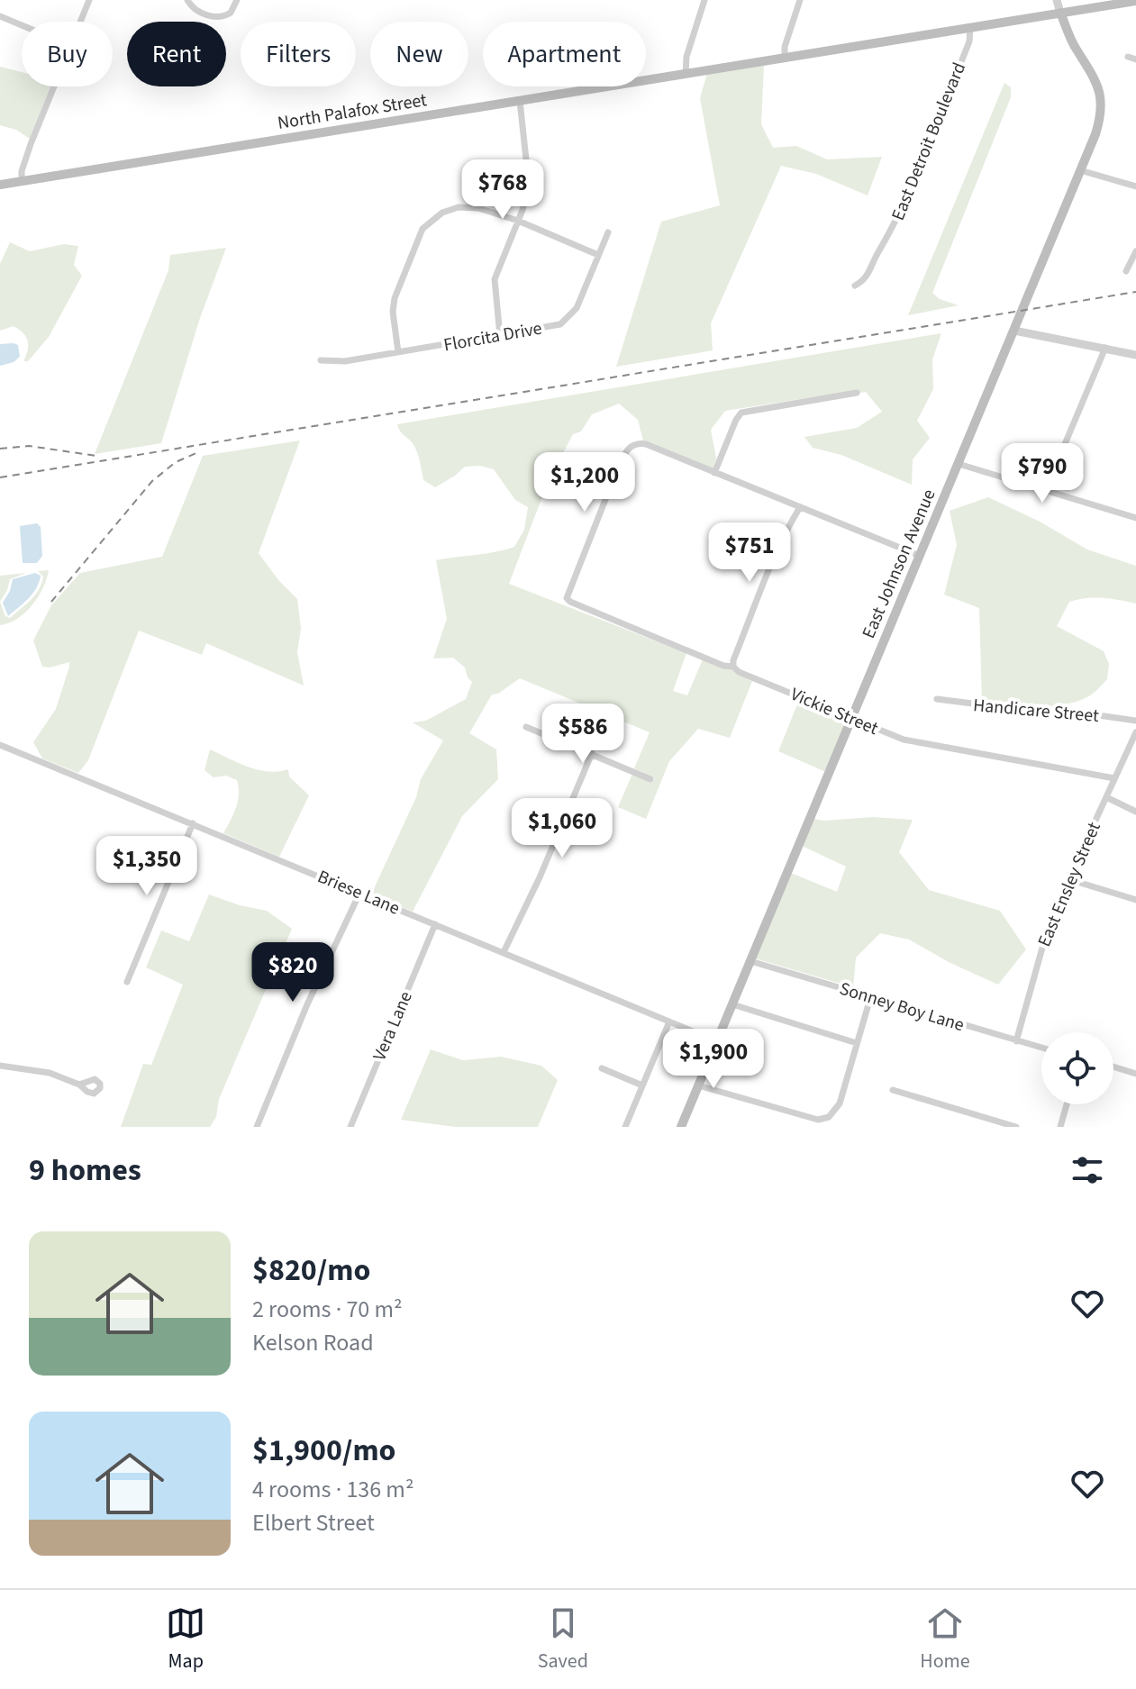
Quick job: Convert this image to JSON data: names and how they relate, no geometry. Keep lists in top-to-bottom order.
{
  "streets": {
    "main road": ["North Palafox Street", "East Johnson Avenue"],
    "street": [
      "East Detroit Boulevard",
      "Florcita Drive",
      "Handicare Street",
      "Vickie Street",
      "East Ensley Street",
      "Briese Lane",
      "Sonney Boy Lane",
      "Vera Lane"
    ]
  },
  "crossings": [
    ["North Palafox Street", "East Detroit Boulevard"],
    ["North Palafox Street", "East Johnson Avenue"],
    ["East Johnson Avenue", "Vickie Street"],
    ["East Johnson Avenue", "Briese Lane"],
    ["East Johnson Avenue", "Sonney Boy Lane"],
    ["Vickie Street", "East Ensley Street"],
    ["East Ensley Street", "Sonney Boy Lane"],
    ["Briese Lane", "Vera Lane"]
  ],
  "page": {
    "chip": [
      "Buy",
      "Rent",
      "Filters",
      "New",
      "Apartment"
    ],
    "price": [
      "$768",
      "$790",
      "$1,200",
      "$751",
      "$586",
      "$1,060",
      "$1,350",
      "$820",
      "$1,900"
    ],
    "heading": "9 homes",
    "list": [
      {
        "name": "$820/mo",
        "note": "2 rooms · 70 m² · Kelson Road"
      },
      {
        "name": "$1,900/mo",
        "note": "4 rooms · 136 m² · Elbert Street"
      }
    ],
    "tabs": ["Map", "Saved", "Home"]
  }
}
